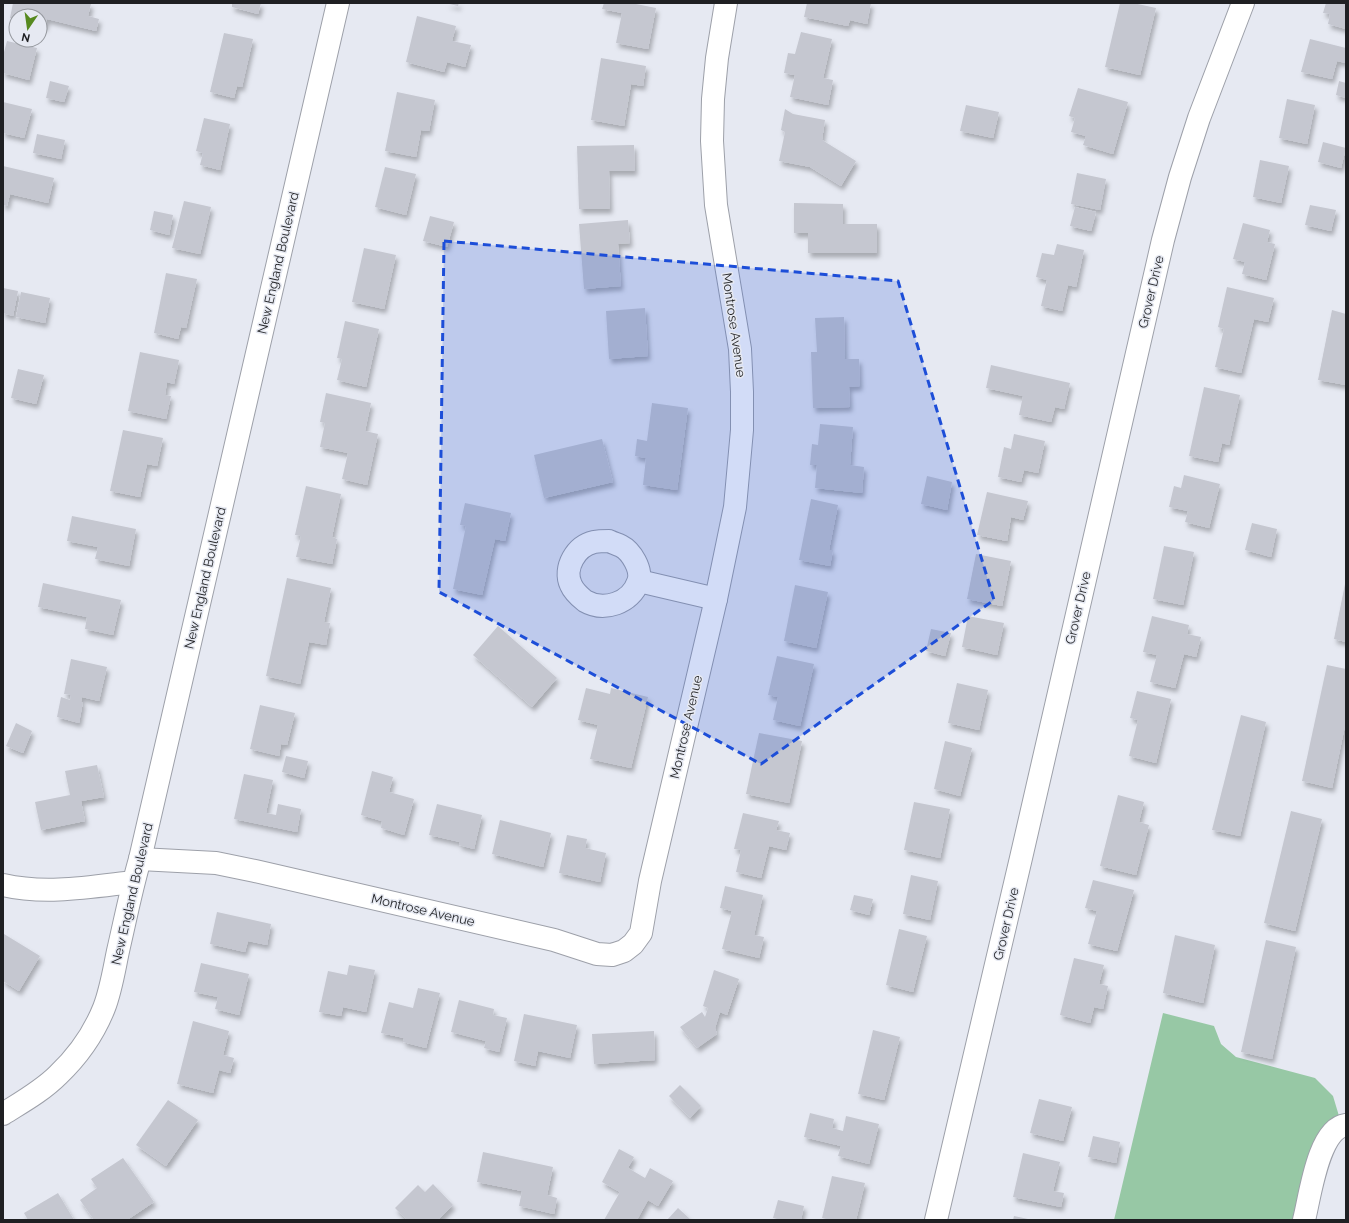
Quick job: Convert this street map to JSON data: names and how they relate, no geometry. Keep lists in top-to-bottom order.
{
  "streets": {
    "street": ["New England Boulevard", "Grover Drive", "Montrose Avenue"]
  },
  "crossings": [
    ["New England Boulevard", "Montrose Avenue"]
  ],
  "north": "bottom"
}
